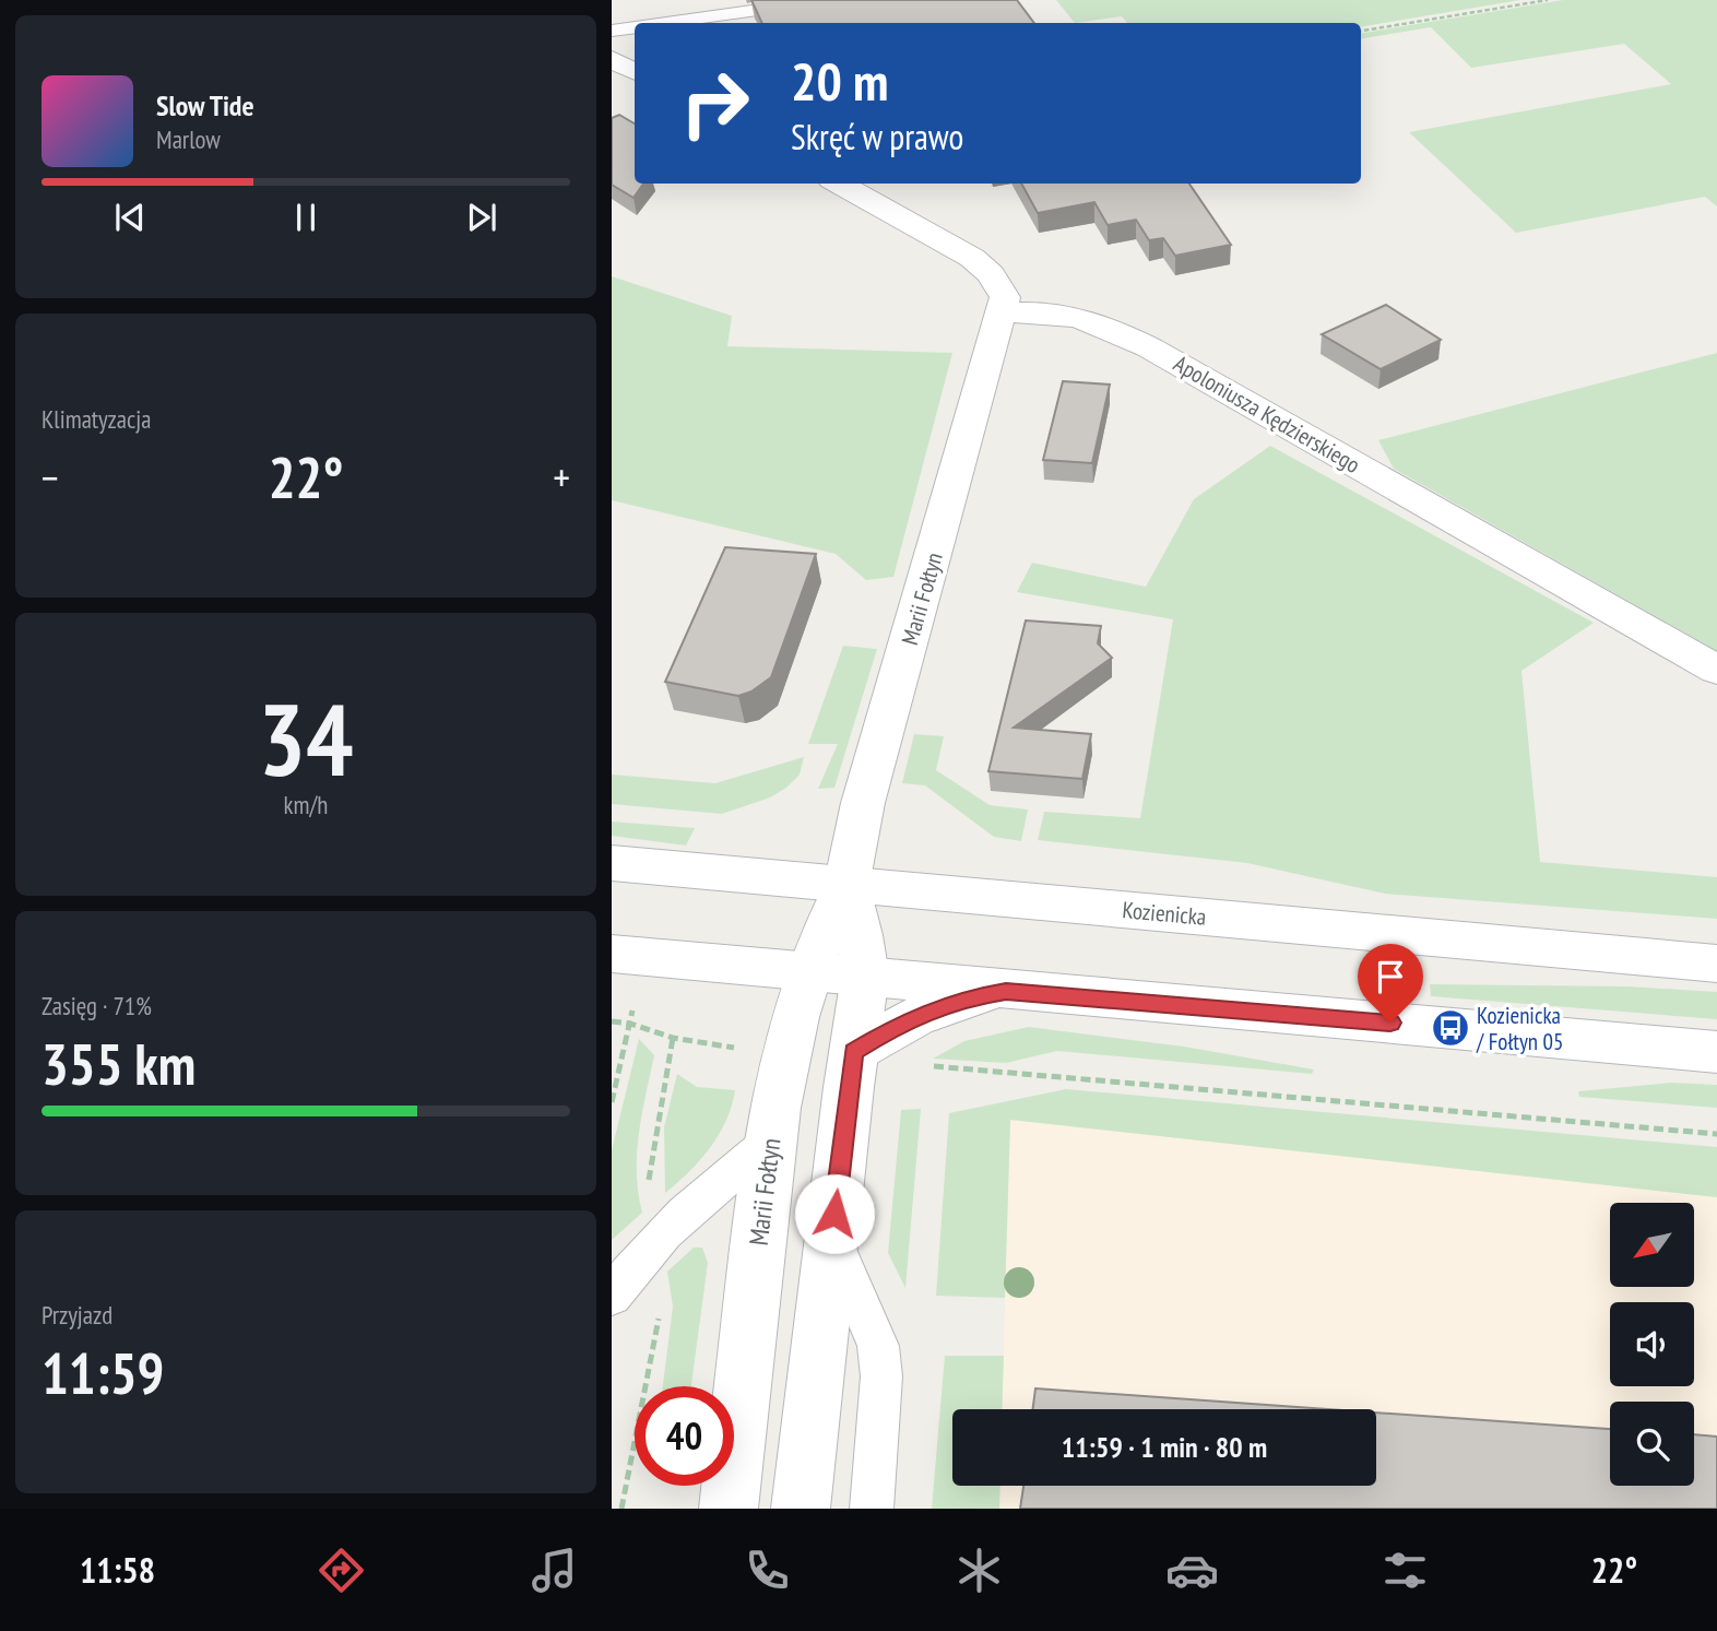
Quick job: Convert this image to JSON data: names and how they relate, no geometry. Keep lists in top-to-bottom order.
{
  "streets": {
    "street": ["Apoloniusza Kędzierskiego", "Marii Fołtyn", "Kozienicka"]
  },
  "crossings": [
    ["Apoloniusza Kędzierskiego", "Marii Fołtyn"],
    ["Marii Fołtyn", "Kozienicka"]
  ],
  "places": {
    "bus stop": ["Kozienicka / Fołtyn 05"]
  },
  "north": "bottom left",
  "page": {
    "turn": ["20 m", "Skręć w prawo"],
    "song": ["Slow Tide", "Marlow"],
    "tile": [
      "Klimatyzacja",
      ["34", "km/h"],
      ["Zasięg · 71%", "355 km"],
      ["Przyjazd", "11:59"]
    ],
    "heat": ["−", "22°", "+"],
    "limit": "40",
    "trip": "11:59 · 1 min · 80 m",
    "tabs": ["11:58", "22°"]
  }
}
